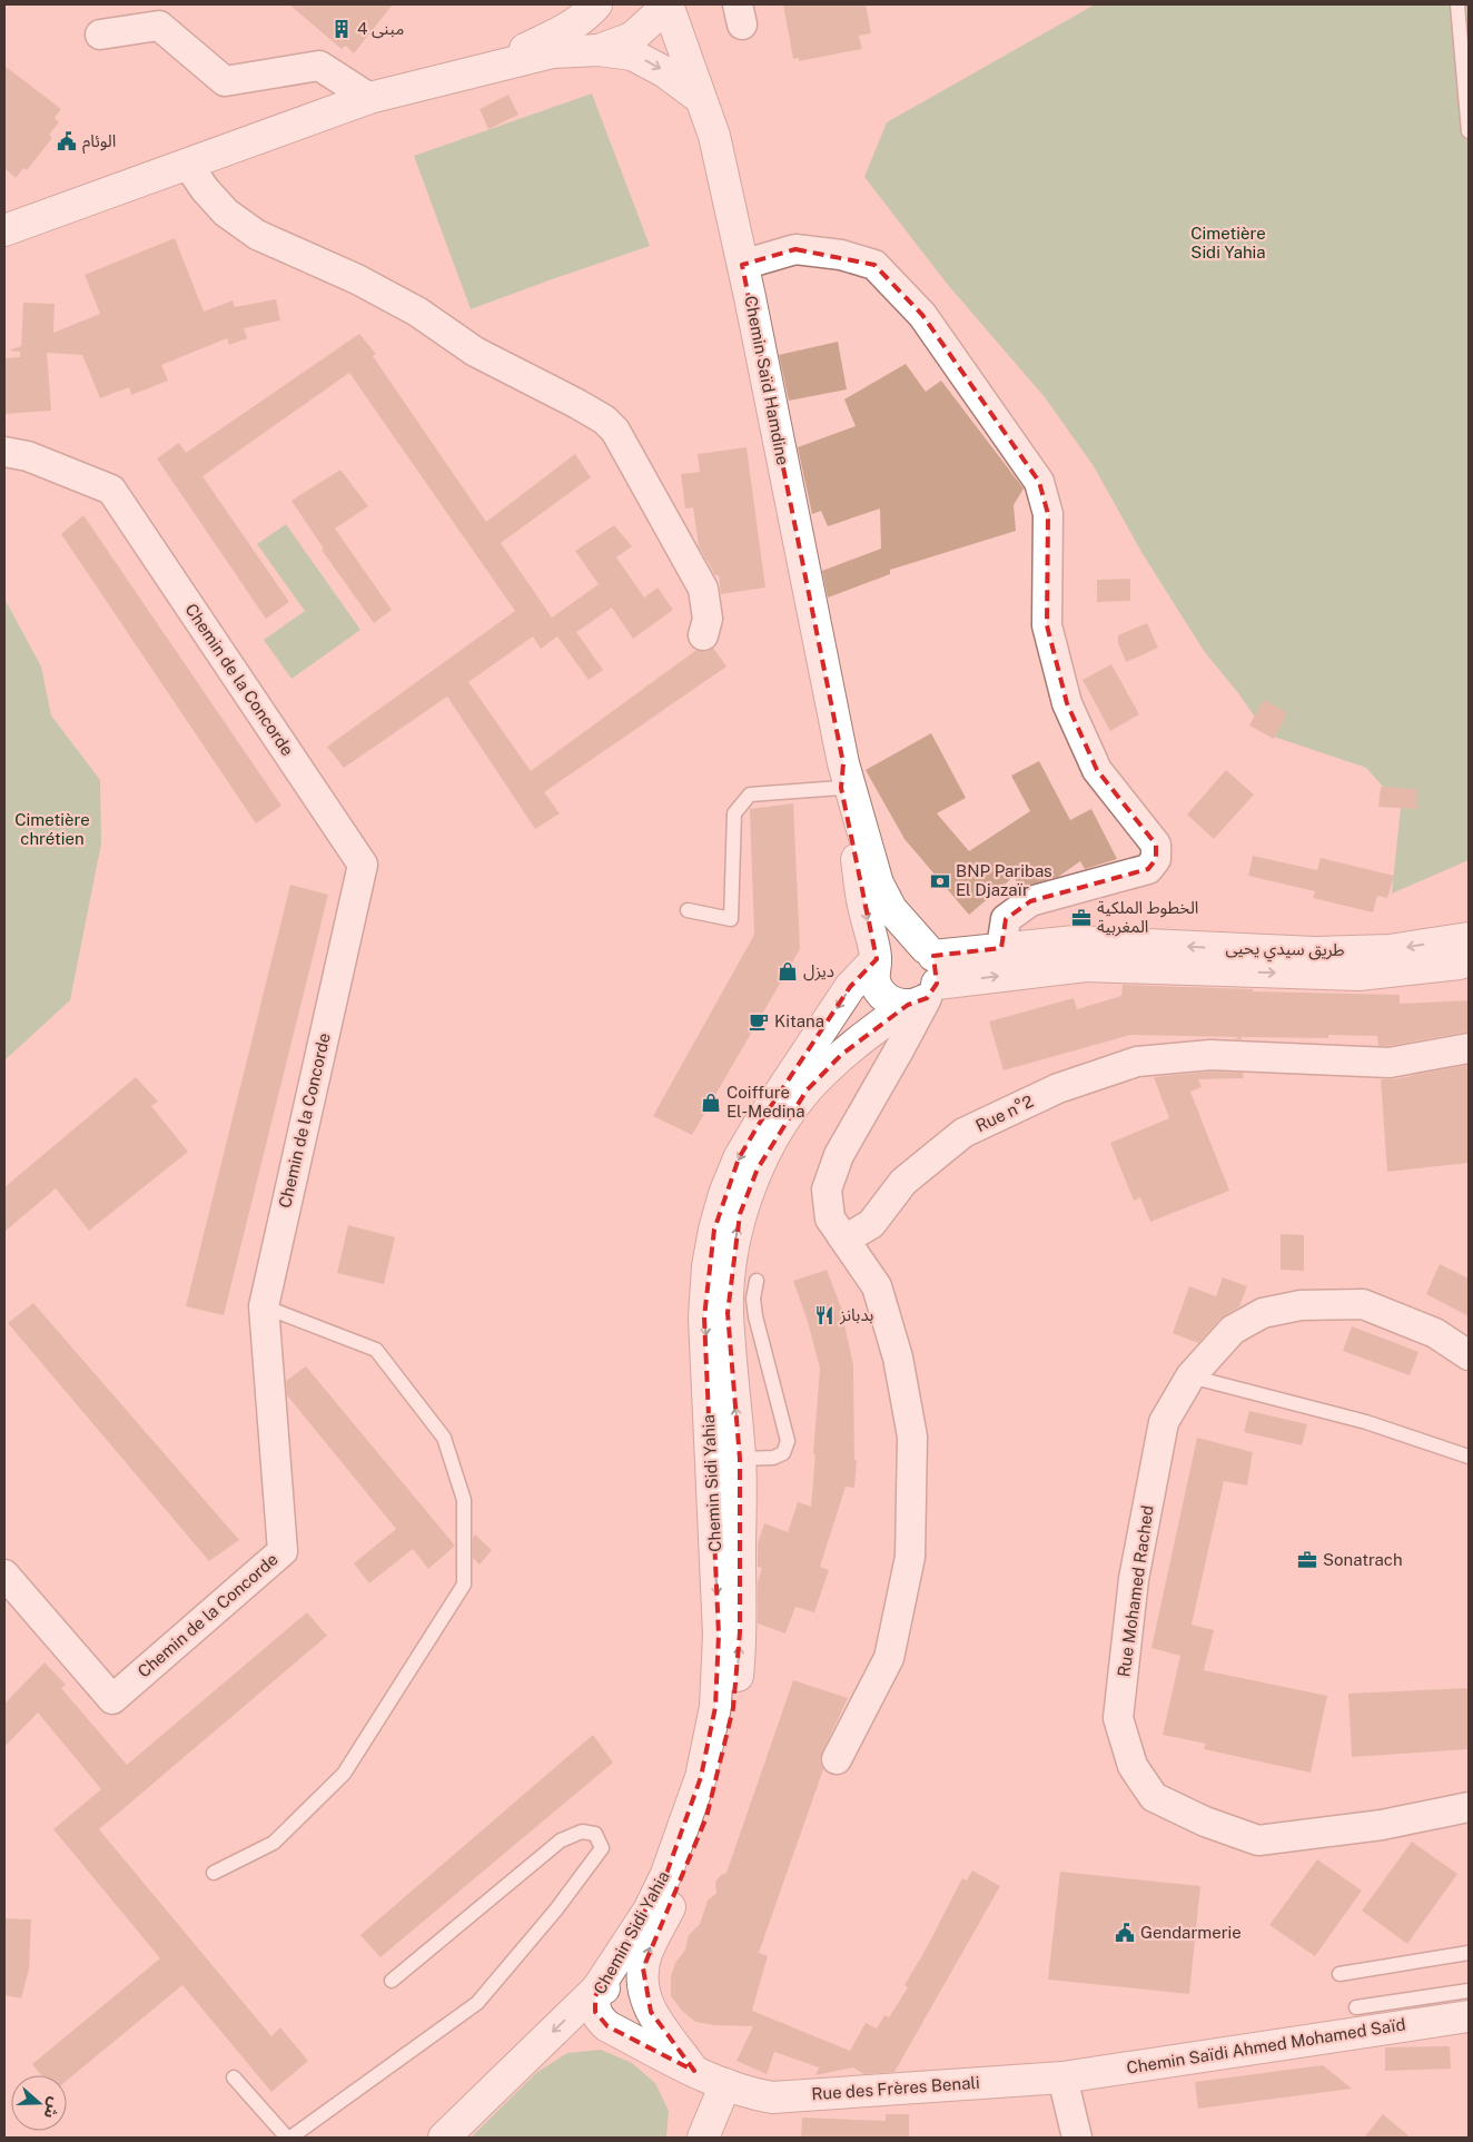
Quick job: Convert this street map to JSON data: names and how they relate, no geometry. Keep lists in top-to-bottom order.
{
  "streets": {
    "main road": [
      "Chemin Saïd Hamdine",
      "طريق سيدي يحيى",
      "Chemin Sidi Yahia",
      "Chemin Saïdi Ahmed Mohamed Saïd",
      "Rue des Frères Benali"
    ],
    "street": ["Chemin de la Concorde", "Rue n°2", "Rue Mohamed Rached"]
  },
  "crossings": [
    ["طريق سيدي يحيى", "Chemin Sidi Yahia"],
    ["Chemin Sidi Yahia", "Rue des Frères Benali"],
    ["Chemin Saïdi Ahmed Mohamed Saïd", "Rue des Frères Benali"]
  ],
  "parks": ["Cimetière Sidi Yahia", "Cimetière chrétien"],
  "places": {
    "building": ["مبنى 4"],
    "public building": ["الوئام", "Gendarmerie"],
    "bank": ["BNP Paribas El Djazaïr"],
    "office": ["الخطوط الملكية المغربية", "Sonatrach"],
    "shop": ["ديزل", "Coiffure El-Medina"],
    "cafe": ["Kitana"],
    "restaurant": ["بدبانز"]
  },
  "north": "right"
}
